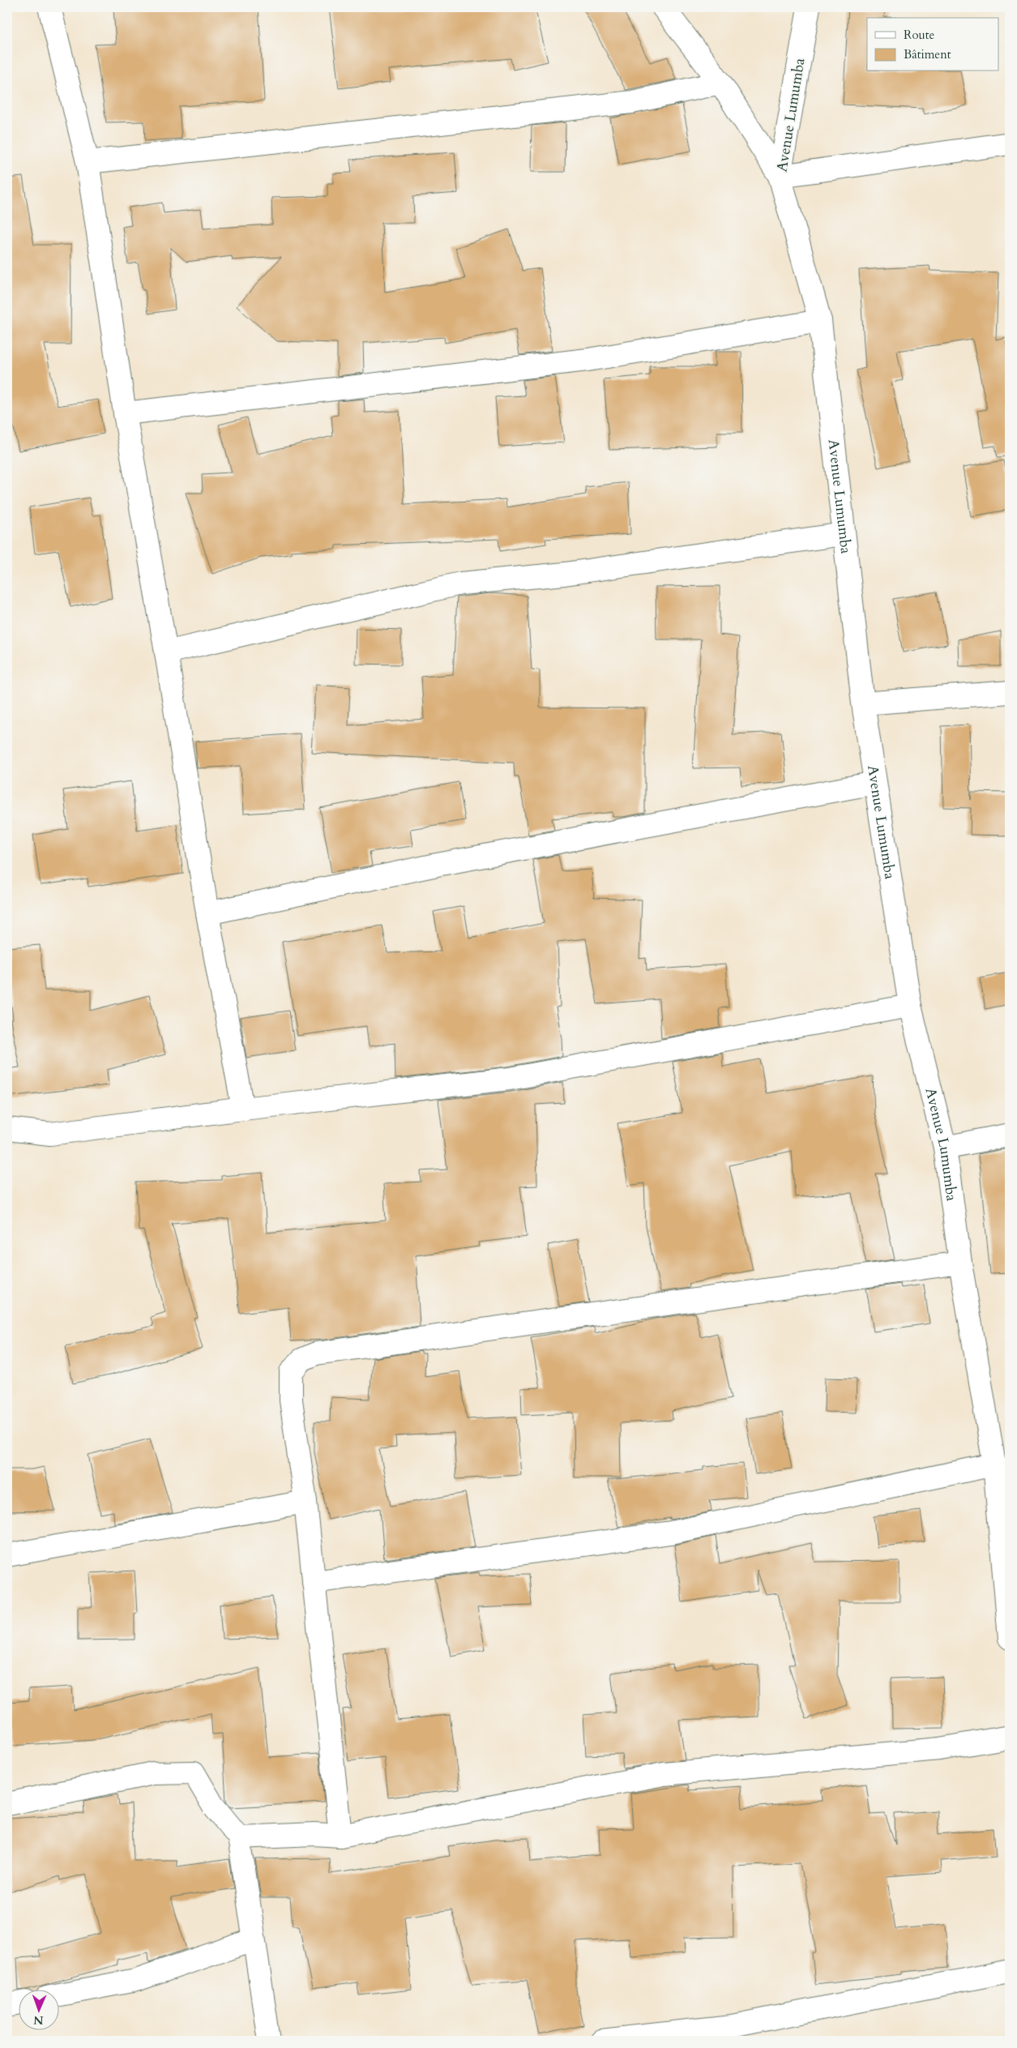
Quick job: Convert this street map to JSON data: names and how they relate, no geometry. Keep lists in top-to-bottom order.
{
  "streets": {
    "street": ["Avenue Lumumba"]
  },
  "legend": ["Route", "Bâtiment"],
  "north": "bottom"
}
